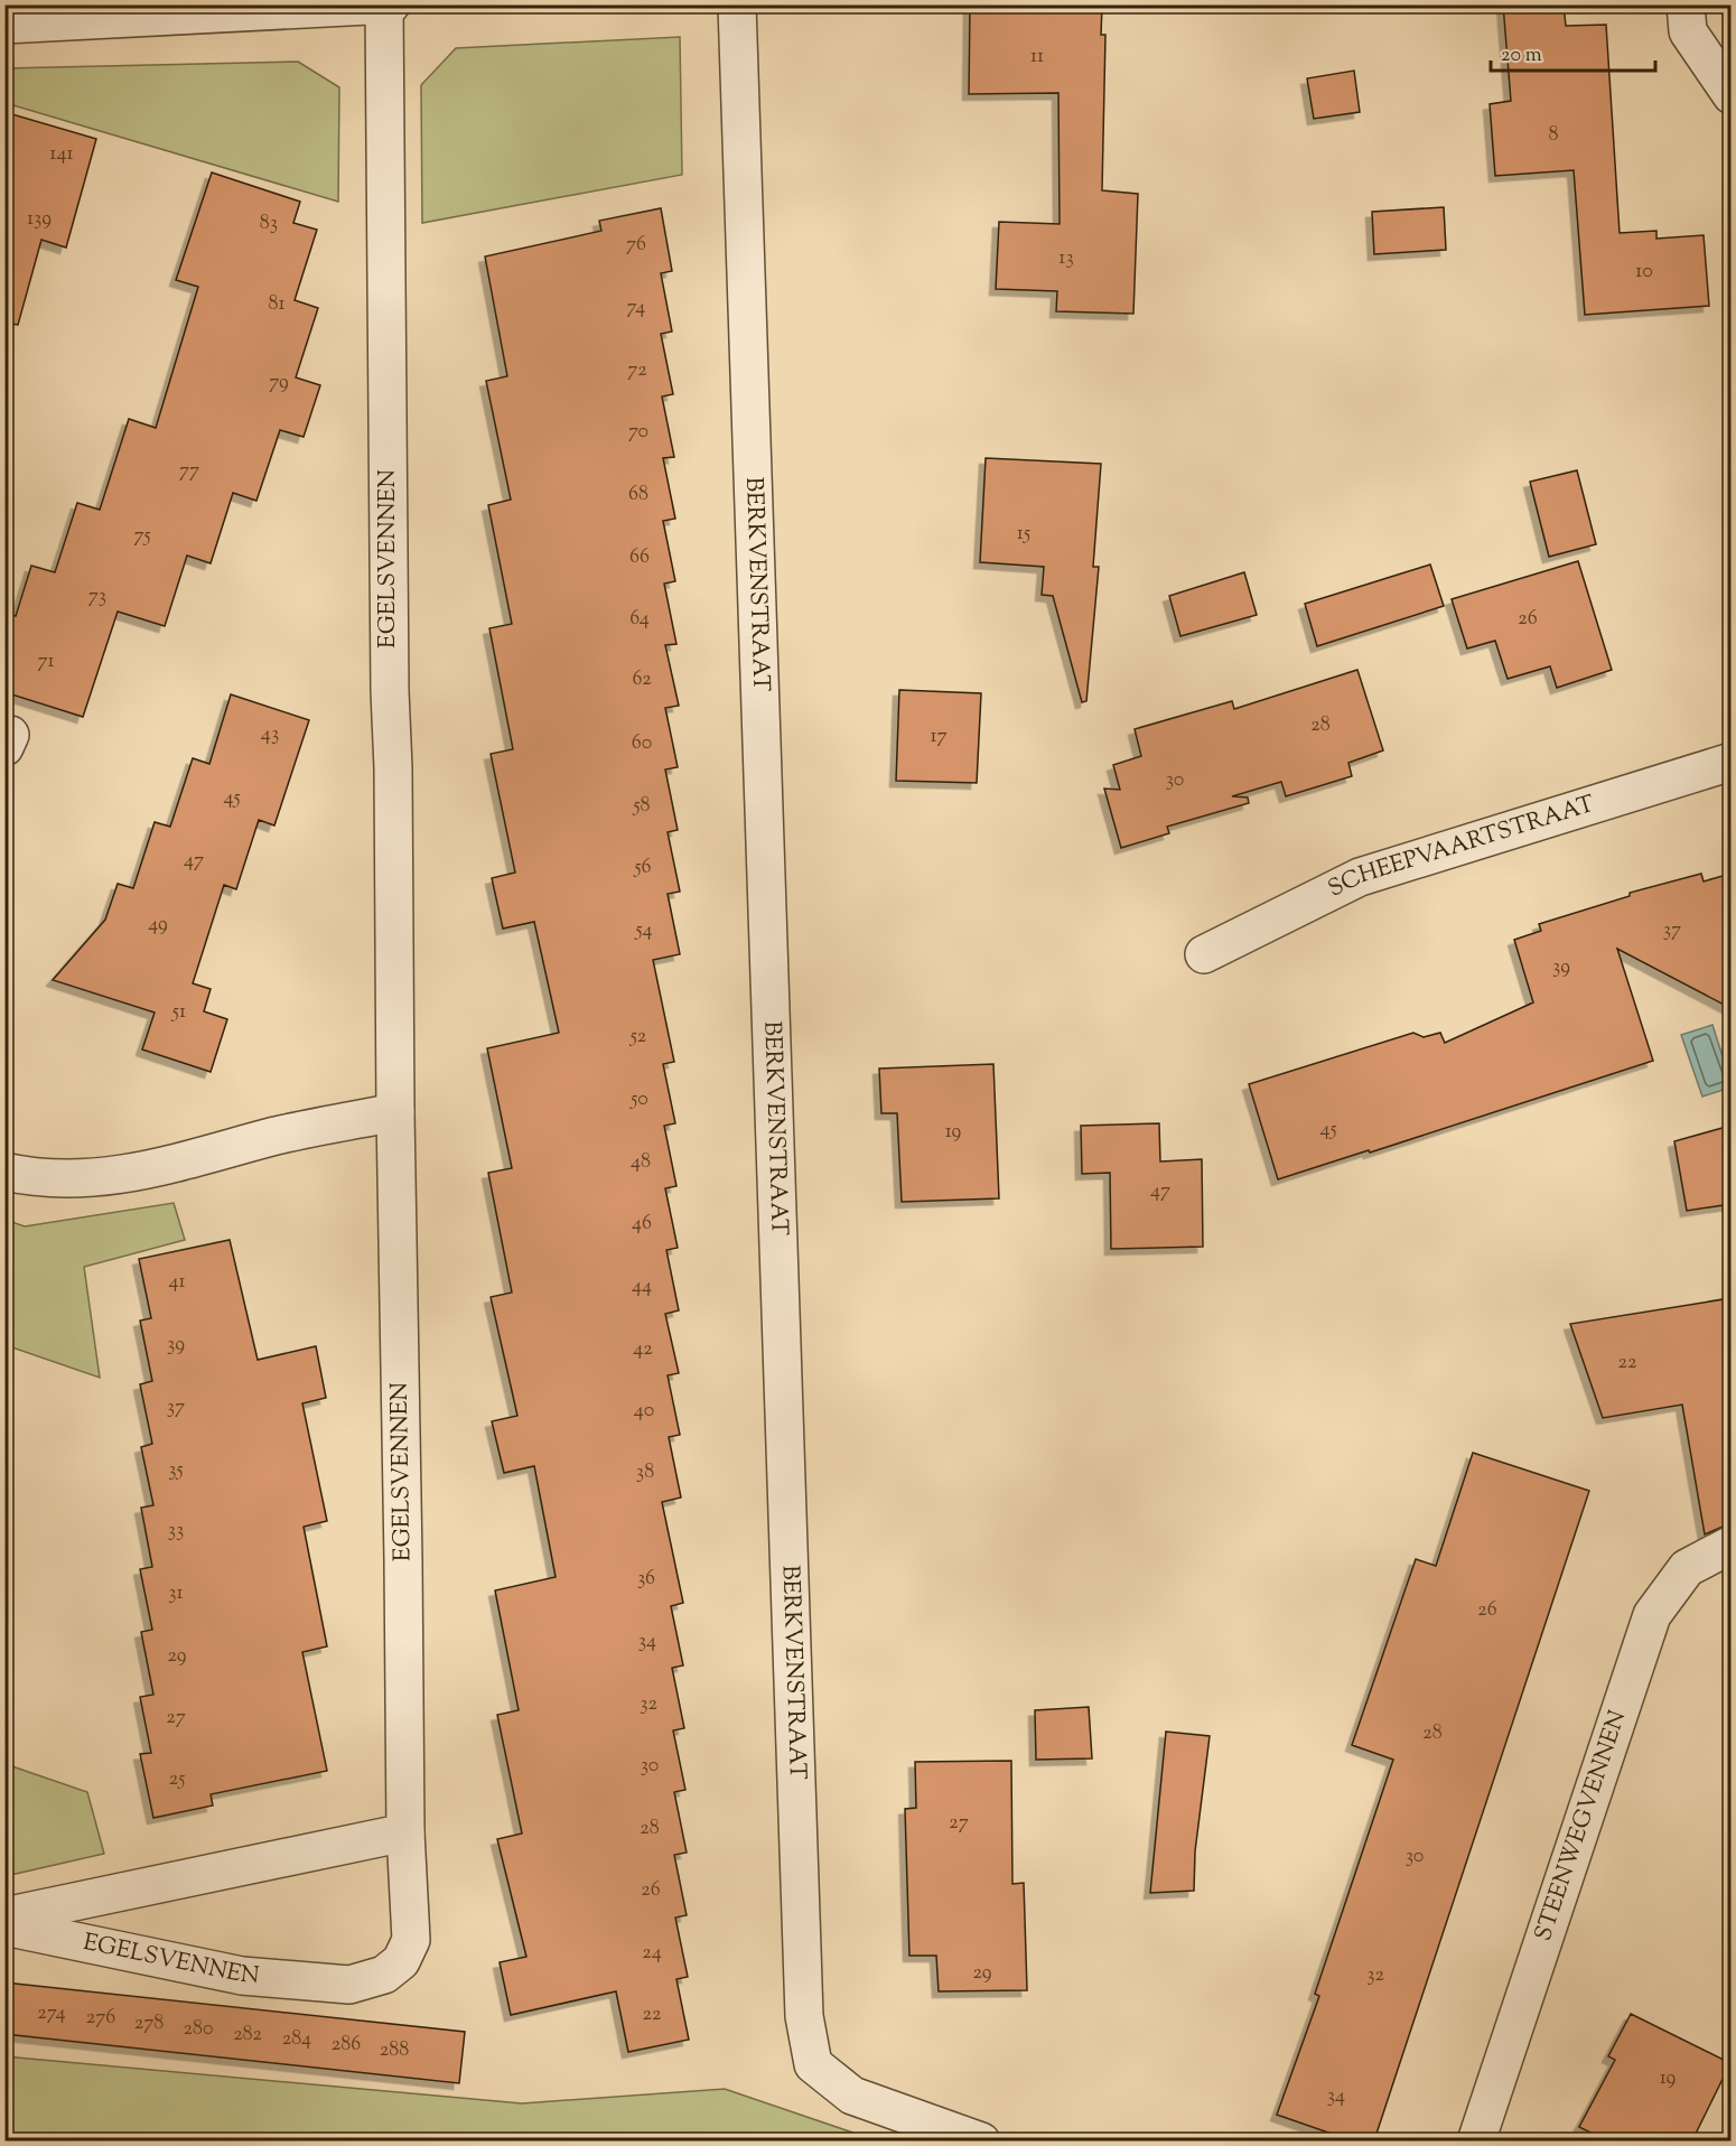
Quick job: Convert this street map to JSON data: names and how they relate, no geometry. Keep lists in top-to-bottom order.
{
  "streets": {
    "street": [
      "EGELSVENNEN",
      "BERKVENSTRAAT",
      "SCHEEPVAARTSTRAAT",
      "STEENWEGVENNEN"
    ]
  },
  "house_numbers": [
    "11",
    "8",
    "141",
    "139",
    "83",
    "76",
    "13",
    "10",
    "81",
    "74",
    "72",
    "79",
    "70",
    "77",
    "68",
    "15",
    "75",
    "66",
    "73",
    "64",
    "26",
    "71",
    "62",
    "28",
    "43",
    "17",
    "60",
    "30",
    "45",
    "58",
    "47",
    "56",
    "49",
    "54",
    "37",
    "39",
    "51",
    "52",
    "50",
    "45",
    "19",
    "48",
    "47",
    "46",
    "41",
    "44",
    "39",
    "42",
    "22",
    "37",
    "40",
    "35",
    "38",
    "33",
    "36",
    "31",
    "26",
    "34",
    "29",
    "32",
    "27",
    "28",
    "30",
    "25",
    "27",
    "28",
    "30",
    "26",
    "24",
    "29",
    "32",
    "274",
    "22",
    "276",
    "278",
    "280",
    "282",
    "284",
    "286",
    "288",
    "19",
    "34"
  ],
  "scale_bar": "20 m"
}
